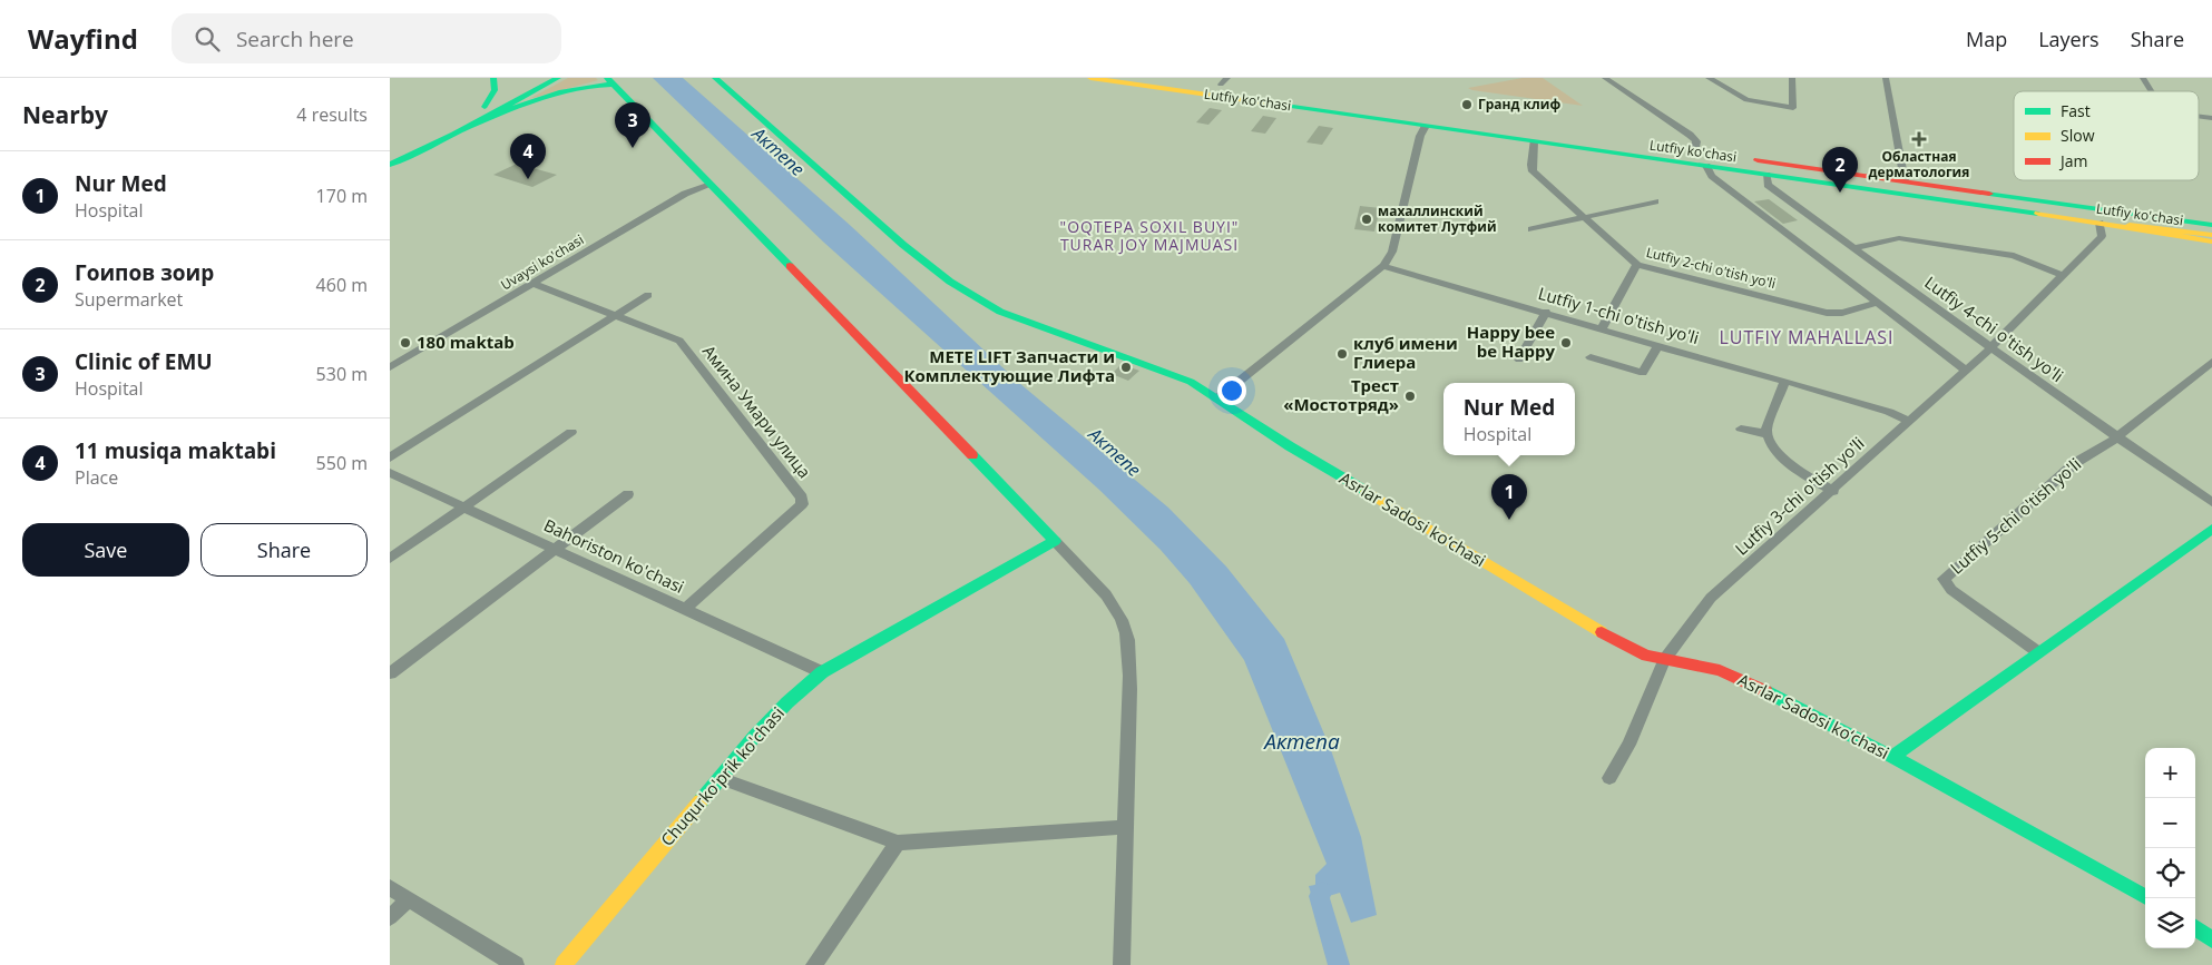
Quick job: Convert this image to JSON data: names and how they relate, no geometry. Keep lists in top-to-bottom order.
{
  "streets": {
    "street": [
      "Lutfiy ko'chasi",
      "Uvaysi ko'chasi",
      "Lutfiy 2-chi o'tish yo'li",
      "Lutfiy 1-chi o'tish yo'li",
      "Lutfiy 4-chi o'tish yo'li",
      "Амина Умари улица",
      "Lutfiy 3-chi o'tish yo'li",
      "Lutfiy 5-chi o'tish yo'li",
      "Asrlar Sadosi ko‘chasi",
      "Bahoriston ko'chasi",
      "Chuqurko'prik ko'chasi"
    ]
  },
  "crossings": [
    ["Lutfiy ko'chasi", "Lutfiy 2-chi o'tish yo'li"],
    ["Lutfiy ko'chasi", "Lutfiy 4-chi o'tish yo'li"],
    ["Lutfiy ko'chasi", "Lutfiy 3-chi o'tish yo'li"],
    ["Uvaysi ko'chasi", "Амина Умари улица"],
    ["Lutfiy 1-chi o'tish yo'li", "Lutfiy 3-chi o'tish yo'li"],
    ["Lutfiy 4-chi o'tish yo'li", "Lutfiy 3-chi o'tish yo'li"],
    ["Lutfiy 4-chi o'tish yo'li", "Lutfiy 5-chi o'tish yo'li"],
    ["Амина Умари улица", "Bahoriston ko'chasi"],
    ["Lutfiy 3-chi o'tish yo'li", "Asrlar Sadosi ko‘chasi"],
    ["Bahoriston ko'chasi", "Chuqurko'prik ko'chasi"]
  ],
  "districts": ["\"OQTEPA SOXIL BUYI\" TURAR JOY MAJMUASI", "LUTFIY MAHALLASI"],
  "water": ["Актепе", "Актепа"],
  "places": {
    "other": [
      "Гранд клиф",
      "махаллинский комитет Лутфий",
      "180 maktab",
      "Happy bee be Happy",
      "клуб имени Глиера",
      "METE LIFT Запчасти и Комплектующие Лифта",
      "Трест «Мостотряд»"
    ],
    "health": ["Областная дерматология"]
  },
  "legend": ["Fast", "Slow", "Jam"],
  "page": {
    "header": "Wayfind",
    "search": "Search here",
    "nav": ["Map", "Layers", "Share"],
    "heading": ["Nearby", "4 results"],
    "pins": [
      "3",
      "4",
      "2",
      "1"
    ],
    "list": [
      {
        "mark": "1",
        "name": "Nur Med",
        "note": "Hospital",
        "value": "170 m"
      },
      {
        "mark": "2",
        "name": "Гоипов зоир",
        "note": "Supermarket",
        "value": "460 m"
      },
      {
        "mark": "3",
        "name": "Clinic of EMU",
        "note": "Hospital",
        "value": "530 m"
      },
      {
        "mark": "4",
        "name": "11 musiqa maktabi",
        "note": "Place",
        "value": "550 m"
      }
    ],
    "popup": ["Nur Med", "Hospital"],
    "buttons": ["Save", "Share"],
    "map_buttons": ["+", "−"]
  }
}
